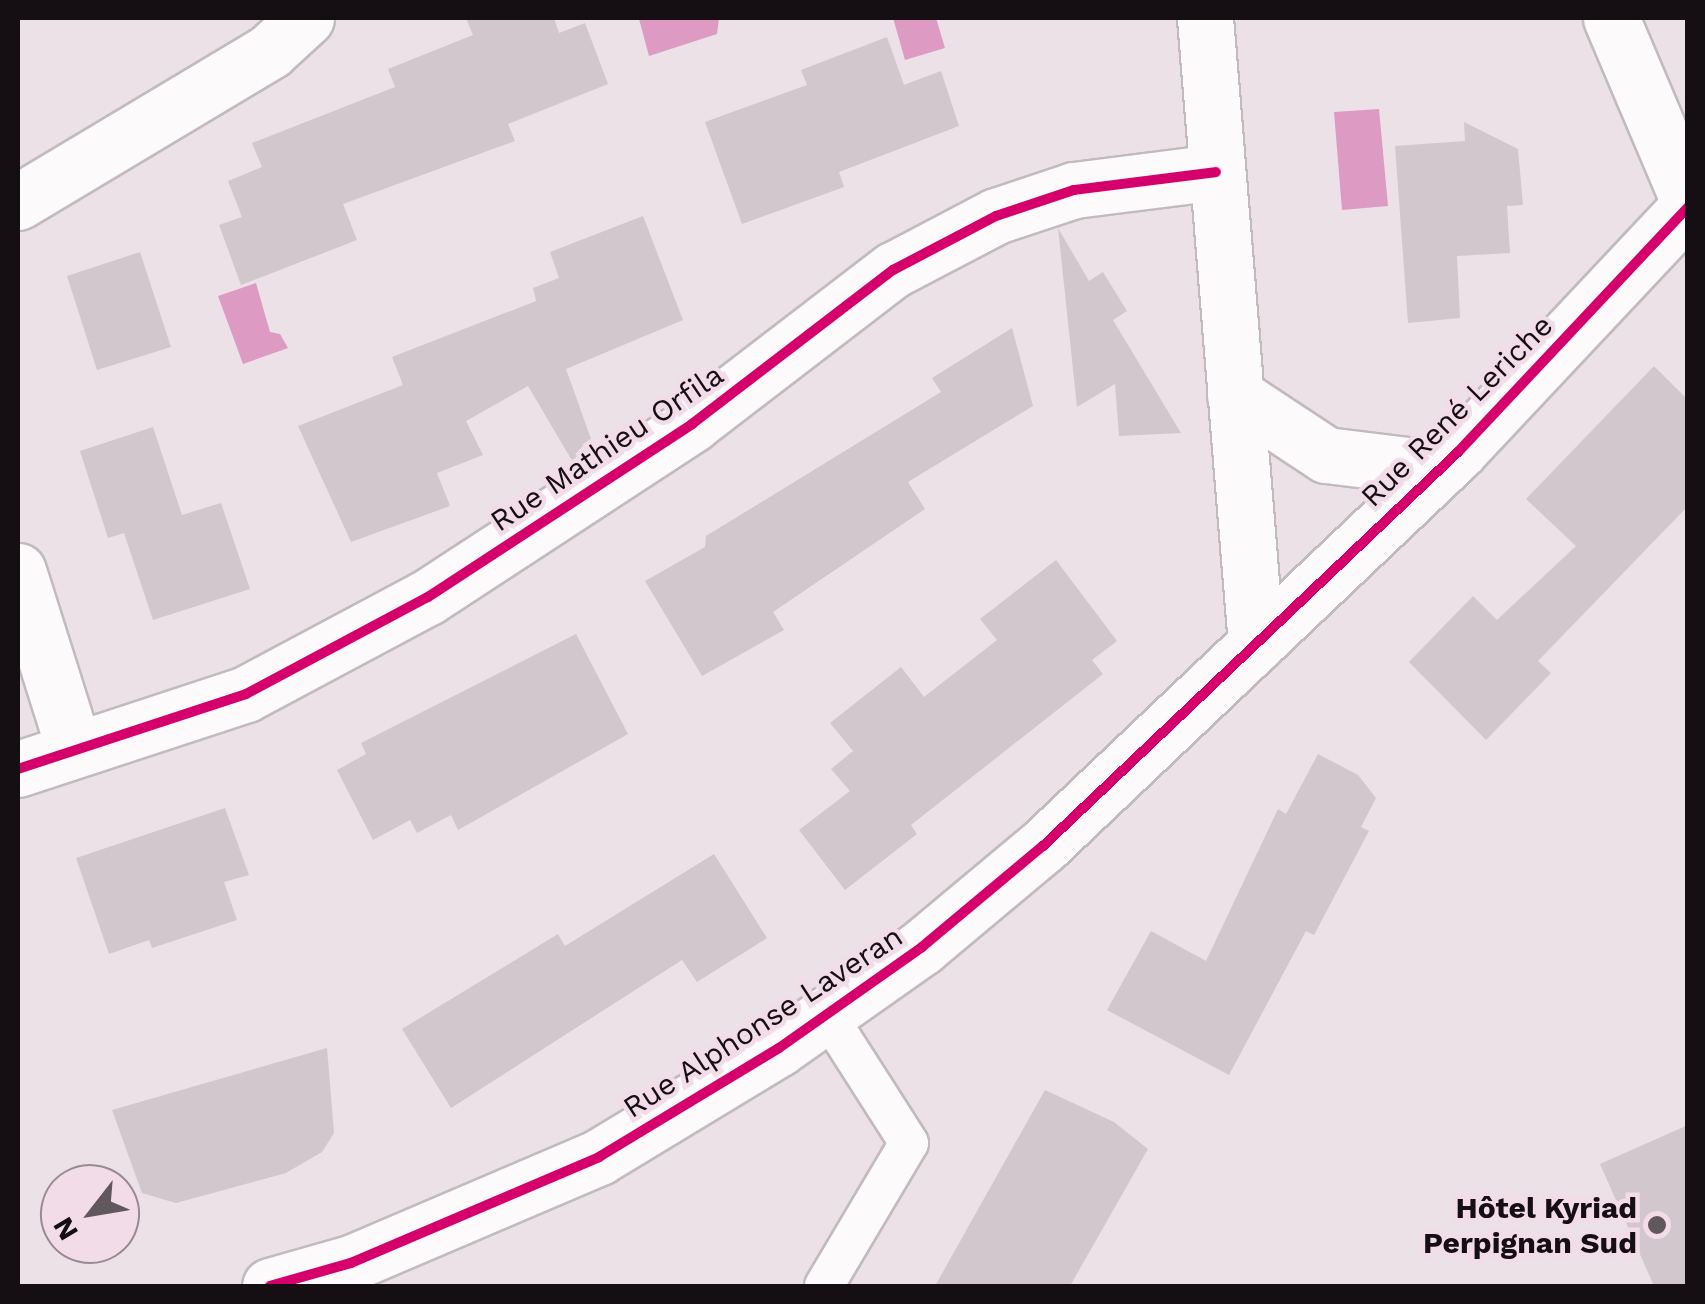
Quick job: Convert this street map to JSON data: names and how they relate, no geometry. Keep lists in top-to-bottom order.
{
  "streets": {
    "street": ["Rue René Leriche", "Rue Mathieu Orfila", "Rue Alphonse Laveran"]
  },
  "crossings": [
    ["Rue René Leriche", "Rue Alphonse Laveran"]
  ],
  "places": ["Hôtel Kyriad Perpignan Sud"],
  "north": "bottom left"
}
